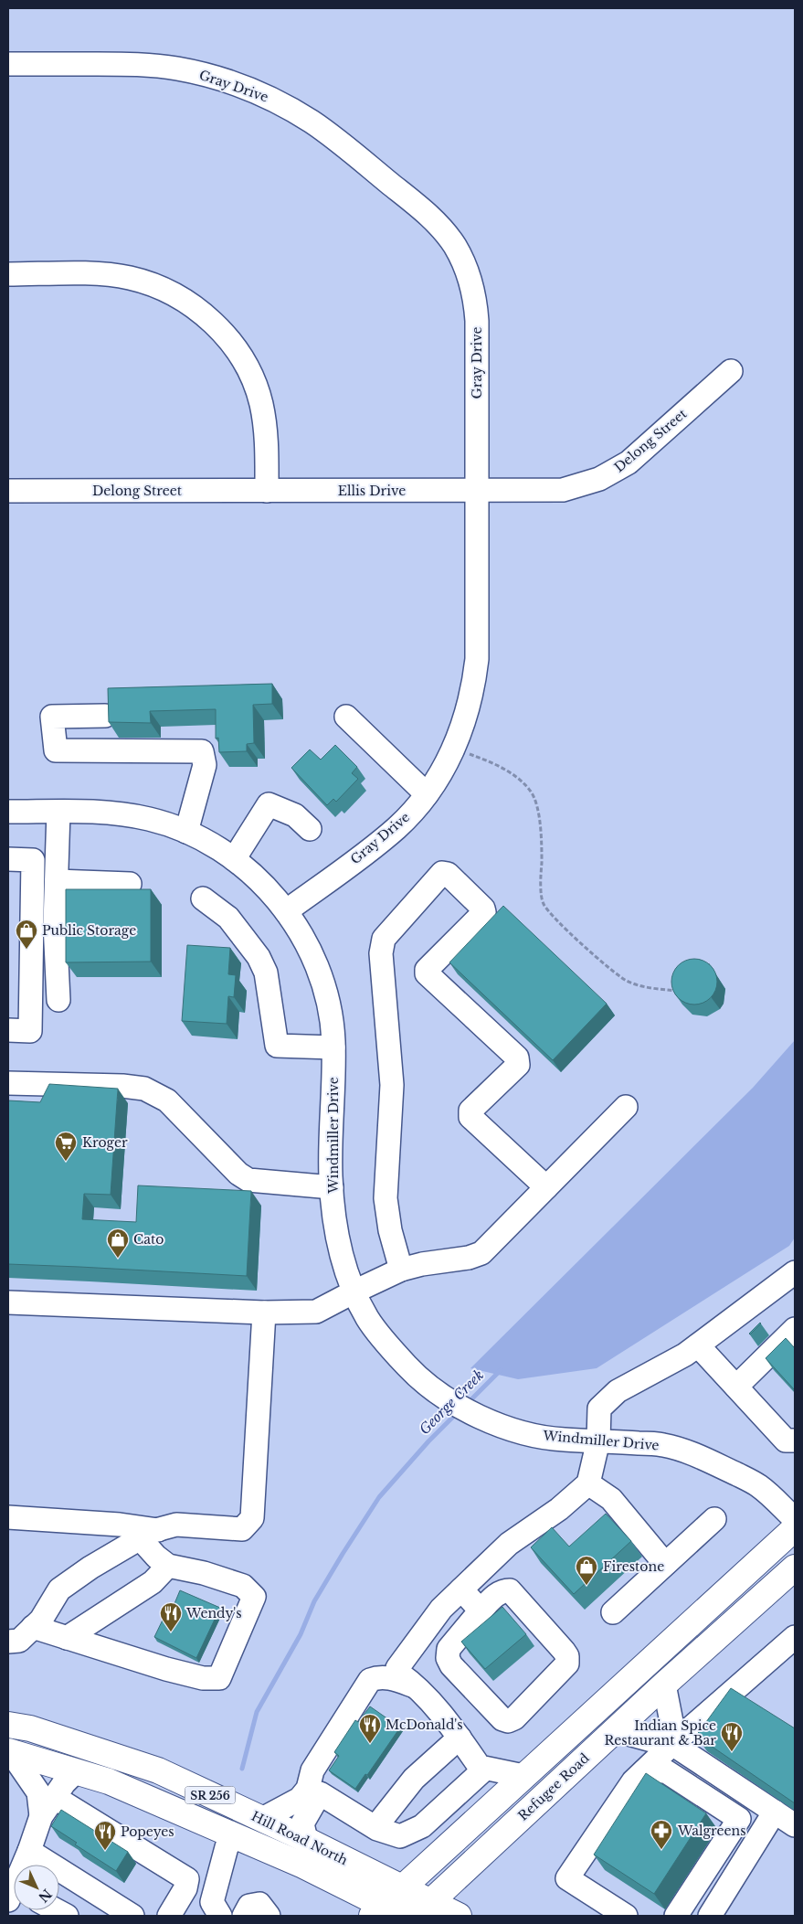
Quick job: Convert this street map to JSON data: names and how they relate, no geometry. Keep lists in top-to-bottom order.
{
  "streets": {
    "main road": ["Refugee Road", "SR 256", "Hill Road North"],
    "street": [
      "Gray Drive",
      "Delong Street",
      "Ellis Drive",
      "Windmiller Drive"
    ]
  },
  "crossings": [
    ["Gray Drive", "Delong Street"],
    ["Gray Drive", "Ellis Drive"],
    ["Gray Drive", "Windmiller Drive"],
    ["Delong Street", "Ellis Drive"],
    ["Refugee Road", "Hill Road North"]
  ],
  "water": ["George Creek"],
  "places": {
    "shop": ["Public Storage", "Cato", "Firestone"],
    "supermarket": ["Kroger"],
    "restaurant": [
      "Wendy's",
      "McDonald's",
      "Indian Spice Restaurant & Bar",
      "Popeyes"
    ],
    "pharmacy": ["Walgreens"]
  },
  "north": "bottom right"
}
